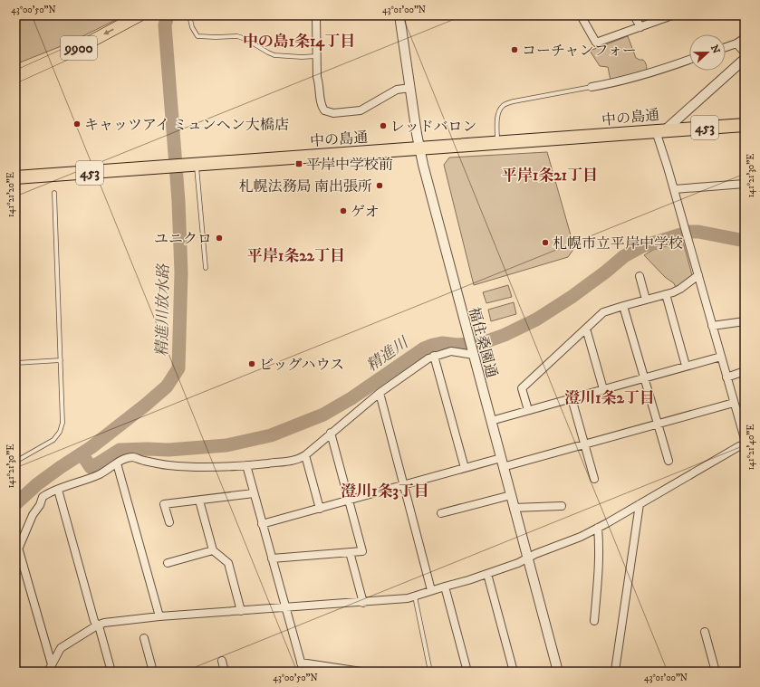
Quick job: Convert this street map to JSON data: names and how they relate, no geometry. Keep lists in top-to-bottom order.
{
  "streets": {
    "highway": ["中の島通", "453"],
    "main road": ["9900"],
    "street": ["福住桑園通"]
  },
  "crossings": [
    ["中の島通", "453"],
    ["中の島通", "福住桑園通"]
  ],
  "districts": [
    "中の島1条14丁目",
    "平岸1条21丁目",
    "平岸1条22丁目",
    "澄川1条2丁目",
    "澄川1条3丁目"
  ],
  "water": ["精進川放水路", "精進川"],
  "places": {
    "other": [
      "コーチャンフォー",
      "キャッツアイ ミュンヘン大橋店",
      "レッドバロン",
      "札幌法務局 南出張所",
      "ゲオ",
      "ユニクロ",
      "札幌市立平岸中学校",
      "ビッグハウス"
    ],
    "transit": ["平岸中学校前"]
  },
  "north": "right",
  "coordinates": [
    "43°00'50\"N",
    "43°01'00\"N",
    "141°21'30\"E",
    "141°21'20\"E",
    "141°21'40\"E"
  ]
}
